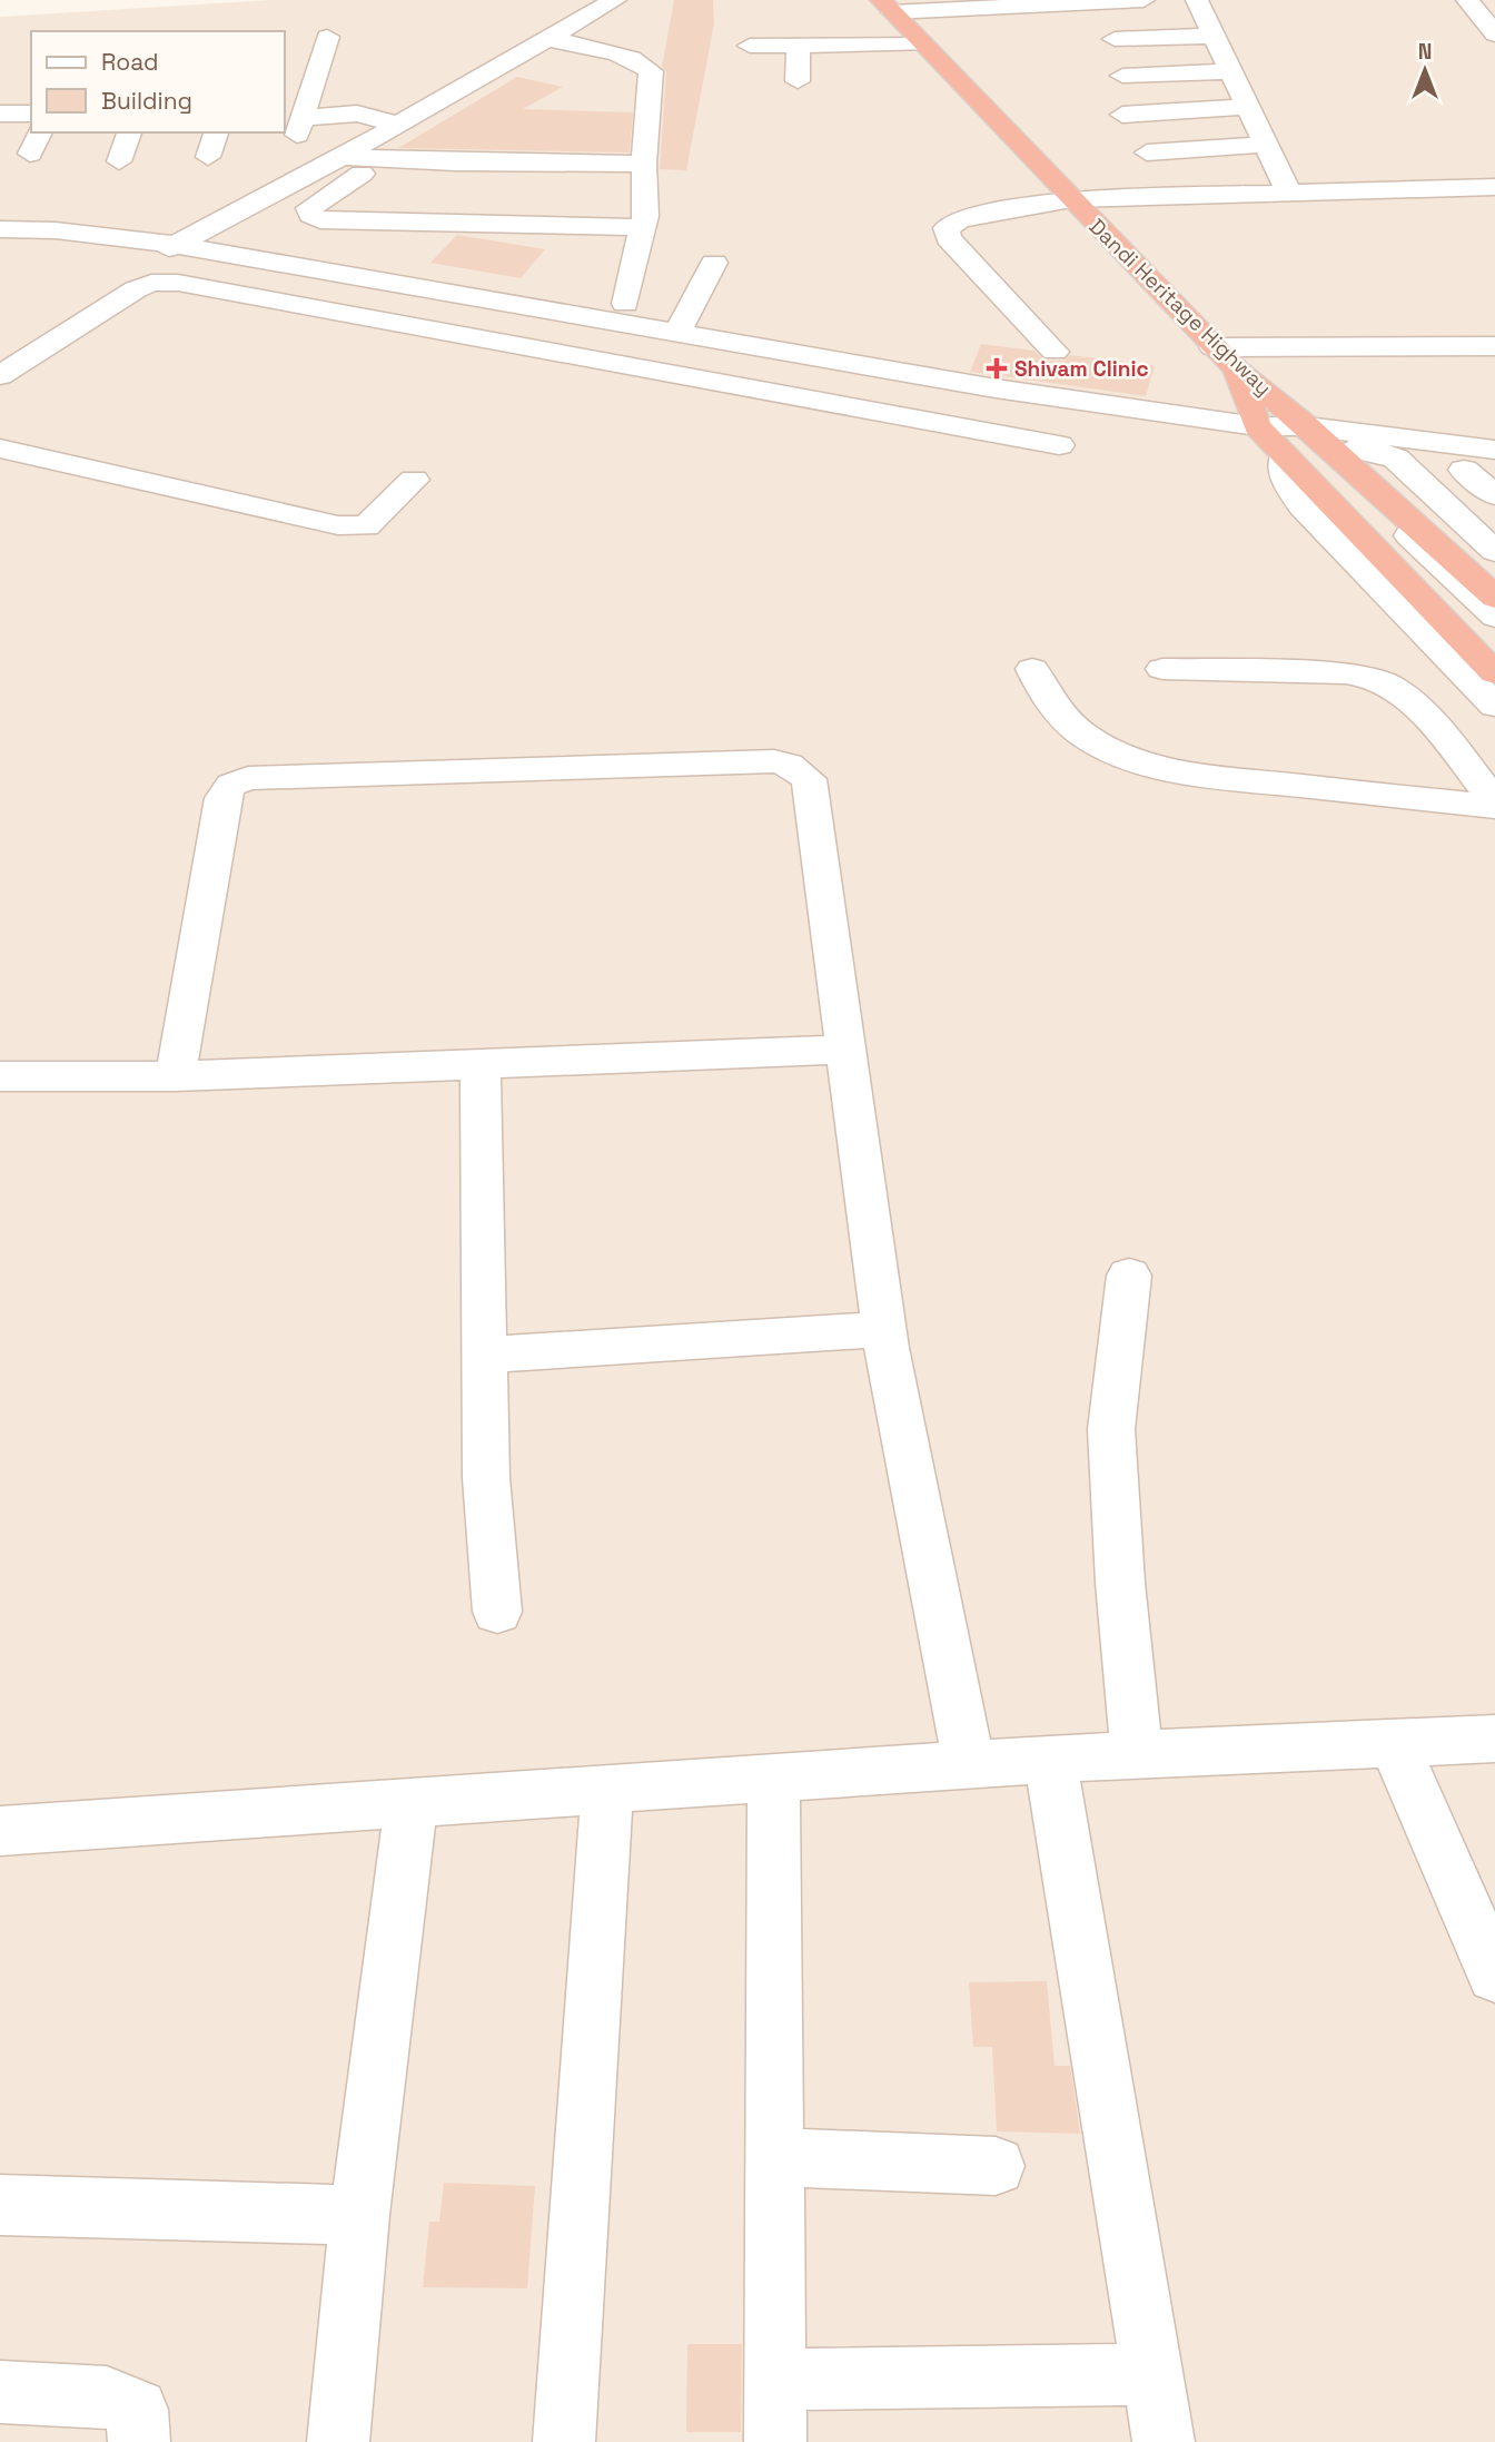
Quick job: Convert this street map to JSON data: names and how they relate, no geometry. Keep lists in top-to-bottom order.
{
  "streets": {
    "highway": ["Dandi Heritage Highway"]
  },
  "places": {
    "health": ["Shivam Clinic"]
  },
  "legend": ["Road", "Building"],
  "north": "top"
}
